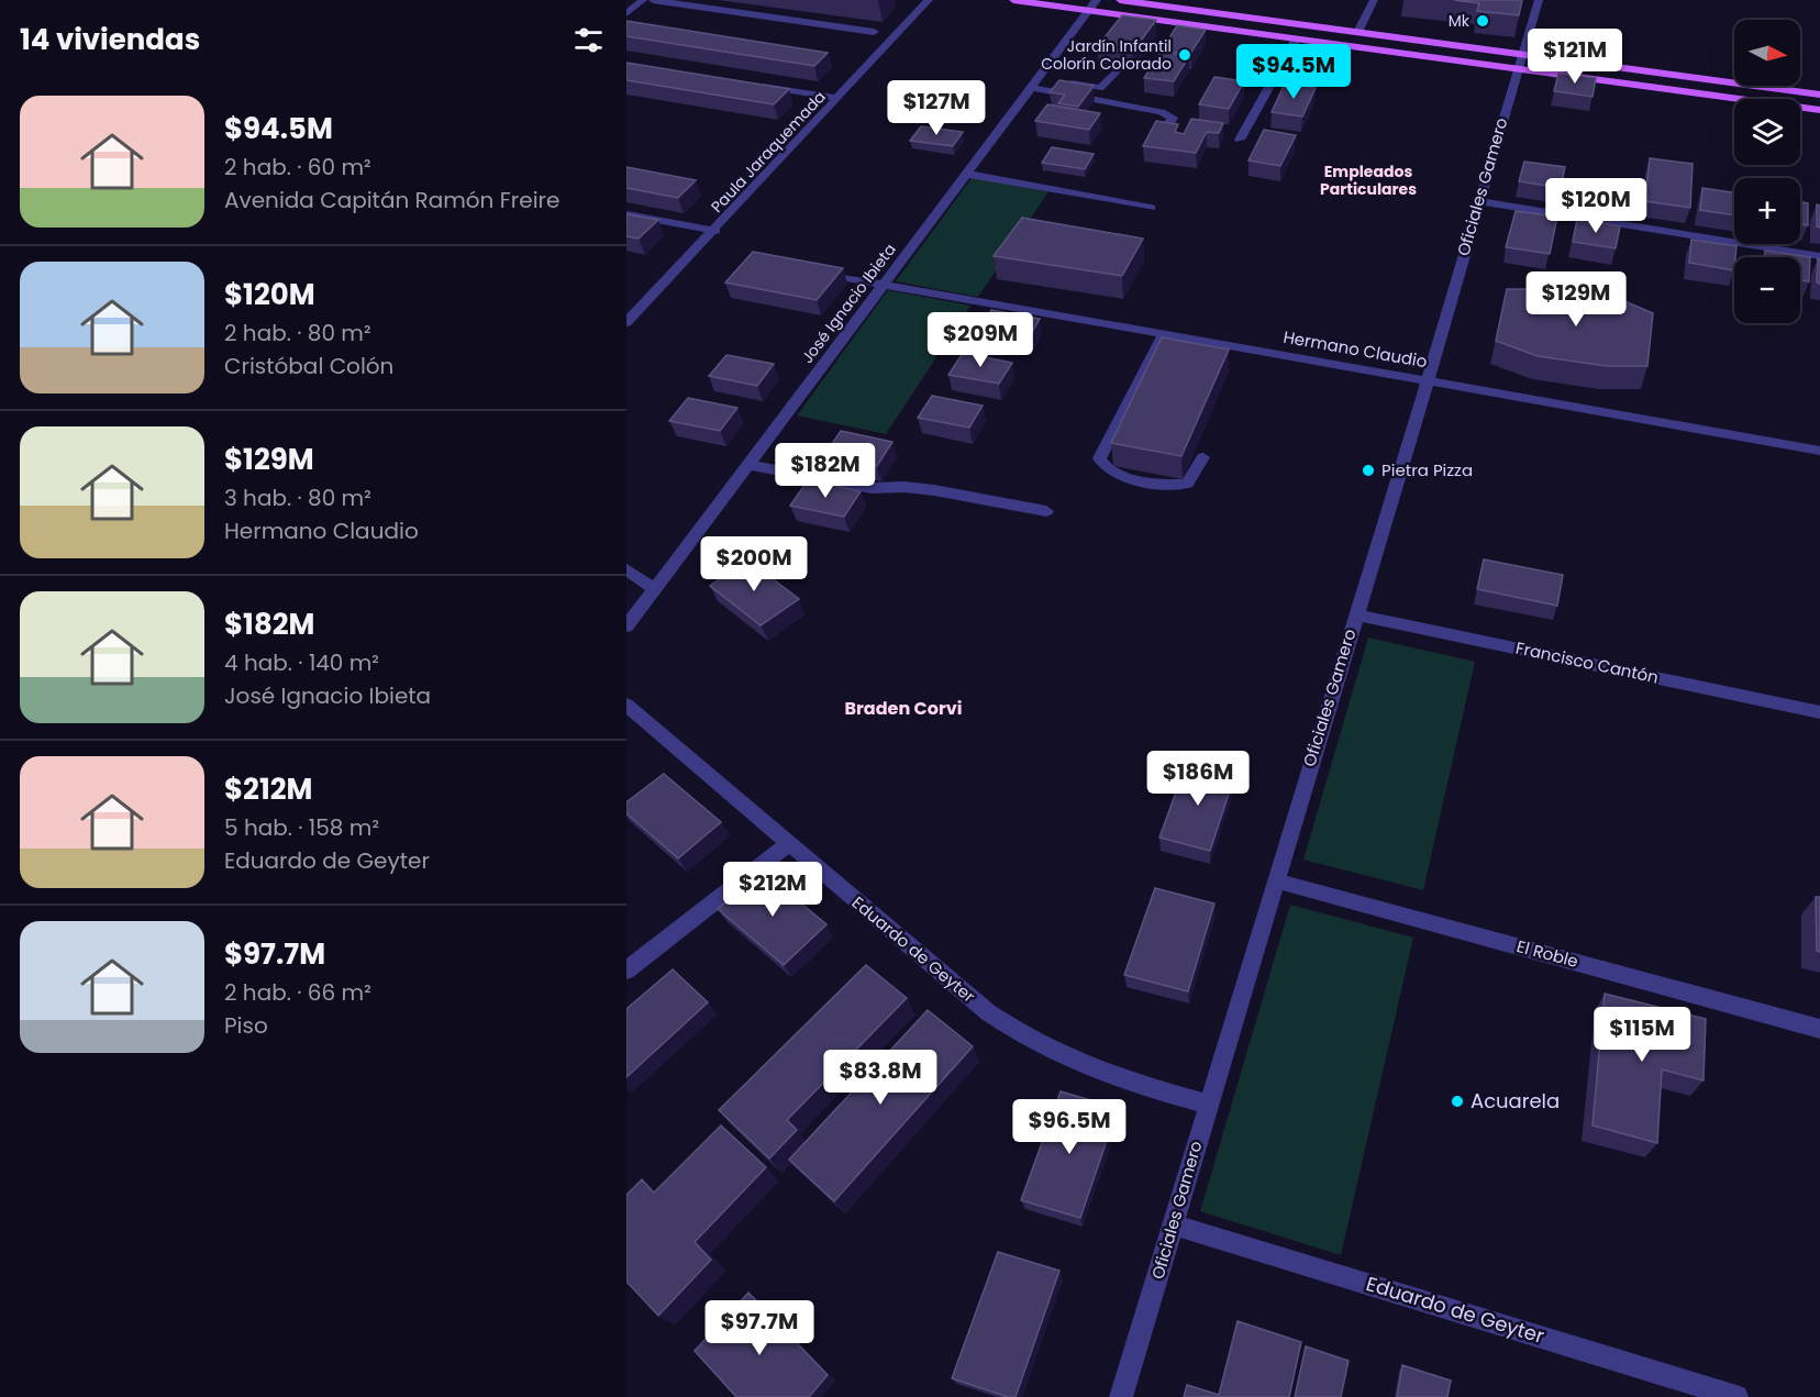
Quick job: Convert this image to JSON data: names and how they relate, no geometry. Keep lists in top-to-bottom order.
{
  "streets": {
    "street": [
      "Paula Jaraquemada",
      "Oficiales Gamero",
      "José Ignacio Ibieta",
      "Hermano Claudio",
      "Francisco Cantón",
      "Eduardo de Geyter",
      "El Roble"
    ]
  },
  "crossings": [
    ["Oficiales Gamero", "Hermano Claudio"],
    ["Oficiales Gamero", "Francisco Cantón"],
    ["Oficiales Gamero", "Eduardo de Geyter"],
    ["Oficiales Gamero", "El Roble"],
    ["José Ignacio Ibieta", "Hermano Claudio"]
  ],
  "districts": ["Empleados Particulares", "Braden Corvi"],
  "places": [
    "Mk",
    "Jardín Infantil Colorín Colorado",
    "Pietra Pizza",
    "Acuarela"
  ],
  "north": "right",
  "page": {
    "heading": "14 viviendas",
    "map_buttons": ["+", "−"],
    "price": [
      "$121M",
      "$94.5M",
      "$127M",
      "$120M",
      "$129M",
      "$209M",
      "$182M",
      "$200M",
      "$186M",
      "$212M",
      "$115M",
      "$83.8M",
      "$96.5M",
      "$97.7M"
    ],
    "list": [
      {
        "name": "$94.5M",
        "note": "2 hab. · 60 m² · Avenida Capitán Ramón Freire"
      },
      {
        "name": "$120M",
        "note": "2 hab. · 80 m² · Cristóbal Colón"
      },
      {
        "name": "$129M",
        "note": "3 hab. · 80 m² · Hermano Claudio"
      },
      {
        "name": "$182M",
        "note": "4 hab. · 140 m² · José Ignacio Ibieta"
      },
      {
        "name": "$212M",
        "note": "5 hab. · 158 m² · Eduardo de Geyter"
      },
      {
        "name": "$97.7M",
        "note": "2 hab. · 66 m² · Piso"
      }
    ]
  }
}
